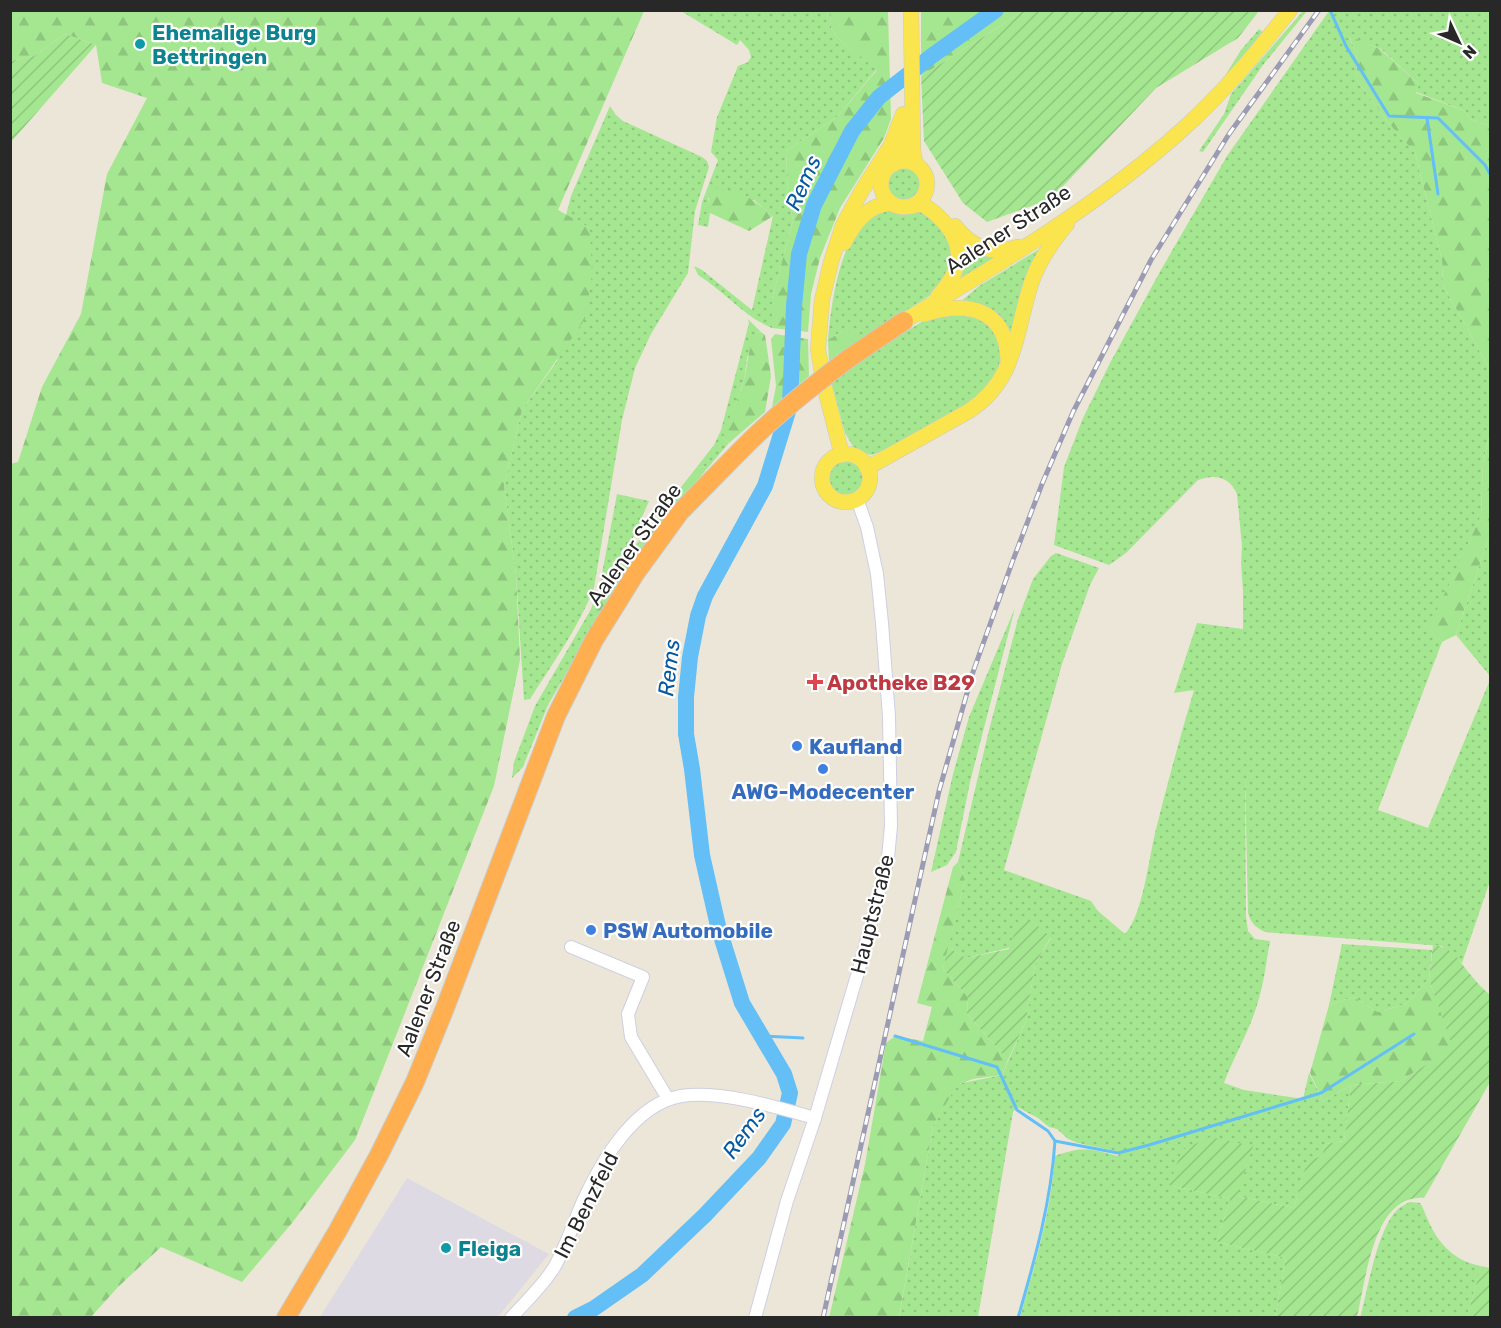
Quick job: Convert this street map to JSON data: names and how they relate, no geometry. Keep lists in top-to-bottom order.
{
  "streets": {
    "highway": ["Aalener Straße"],
    "street": ["Hauptstraße", "Im Benzfeld"]
  },
  "crossings": [
    ["Hauptstraße", "Im Benzfeld"]
  ],
  "water": ["Rems"],
  "places": {
    "other": [
      "Ehemalige Burg Bettringen",
      "Kaufland",
      "AWG-Modecenter",
      "PSW Automobile",
      "Fleiga"
    ],
    "health": ["Apotheke B29"]
  },
  "north": "bottom right"
}
